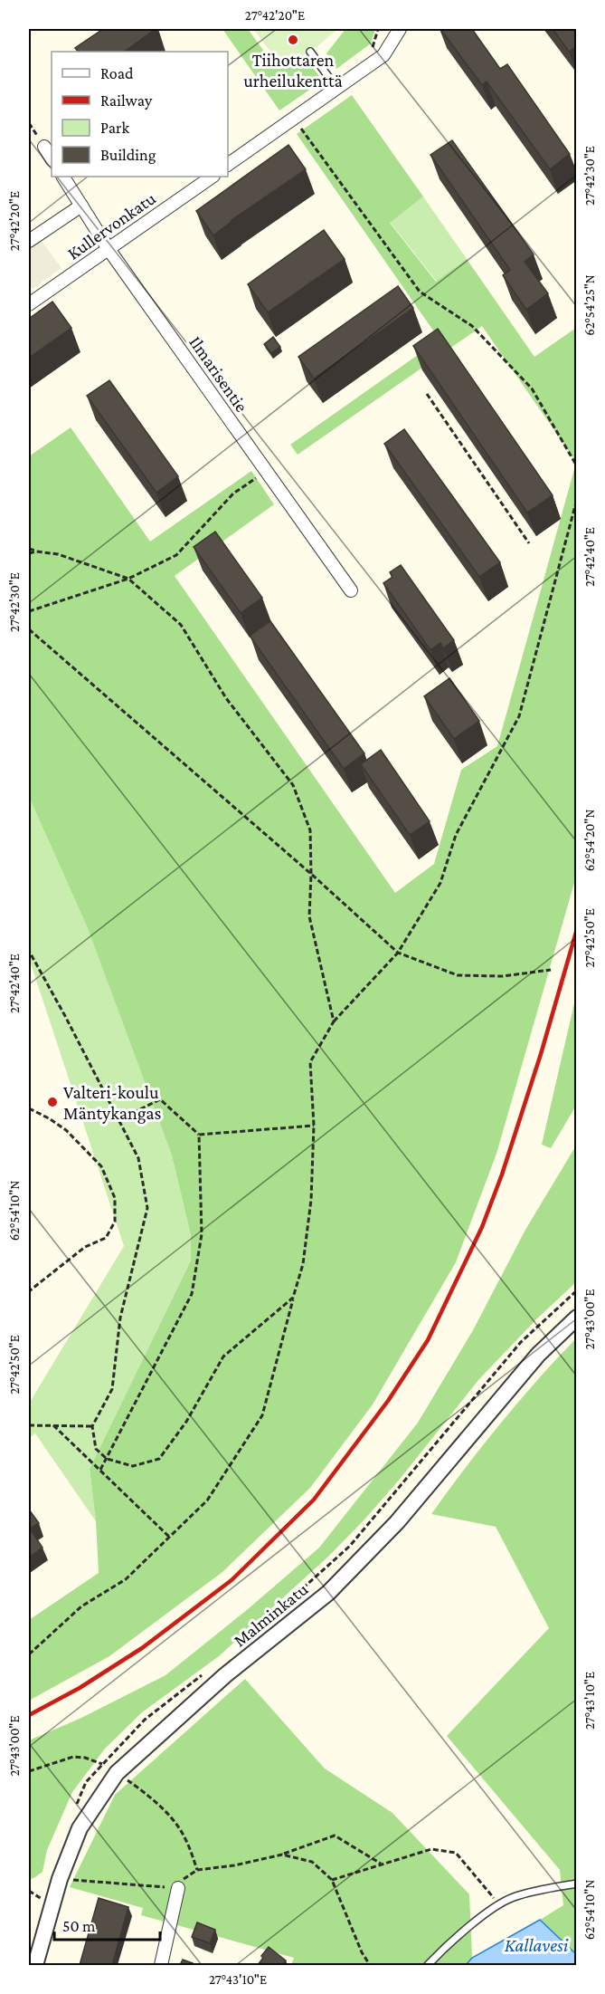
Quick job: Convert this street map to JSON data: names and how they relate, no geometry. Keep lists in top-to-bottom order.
{
  "streets": {
    "street": ["Kullervonkatu", "Ilmarisentie", "Malminkatu"]
  },
  "crossings": [
    ["Kullervonkatu", "Ilmarisentie"]
  ],
  "water": ["Kallavesi"],
  "places": ["Tiihottaren urheilukenttä", "Valteri-koulu Mäntykangas"],
  "legend": [
    "Road",
    "Railway",
    "Park",
    "Building"
  ],
  "scale_bar": "50 m",
  "coordinates": [
    "27°42'20\"E",
    "27°42'30\"E",
    "62°54'25\"N",
    "27°42'40\"E",
    "62°54'20\"N",
    "27°42'50\"E",
    "62°54'10\"N",
    "27°43'00\"E",
    "27°43'10\"E"
  ]
}
